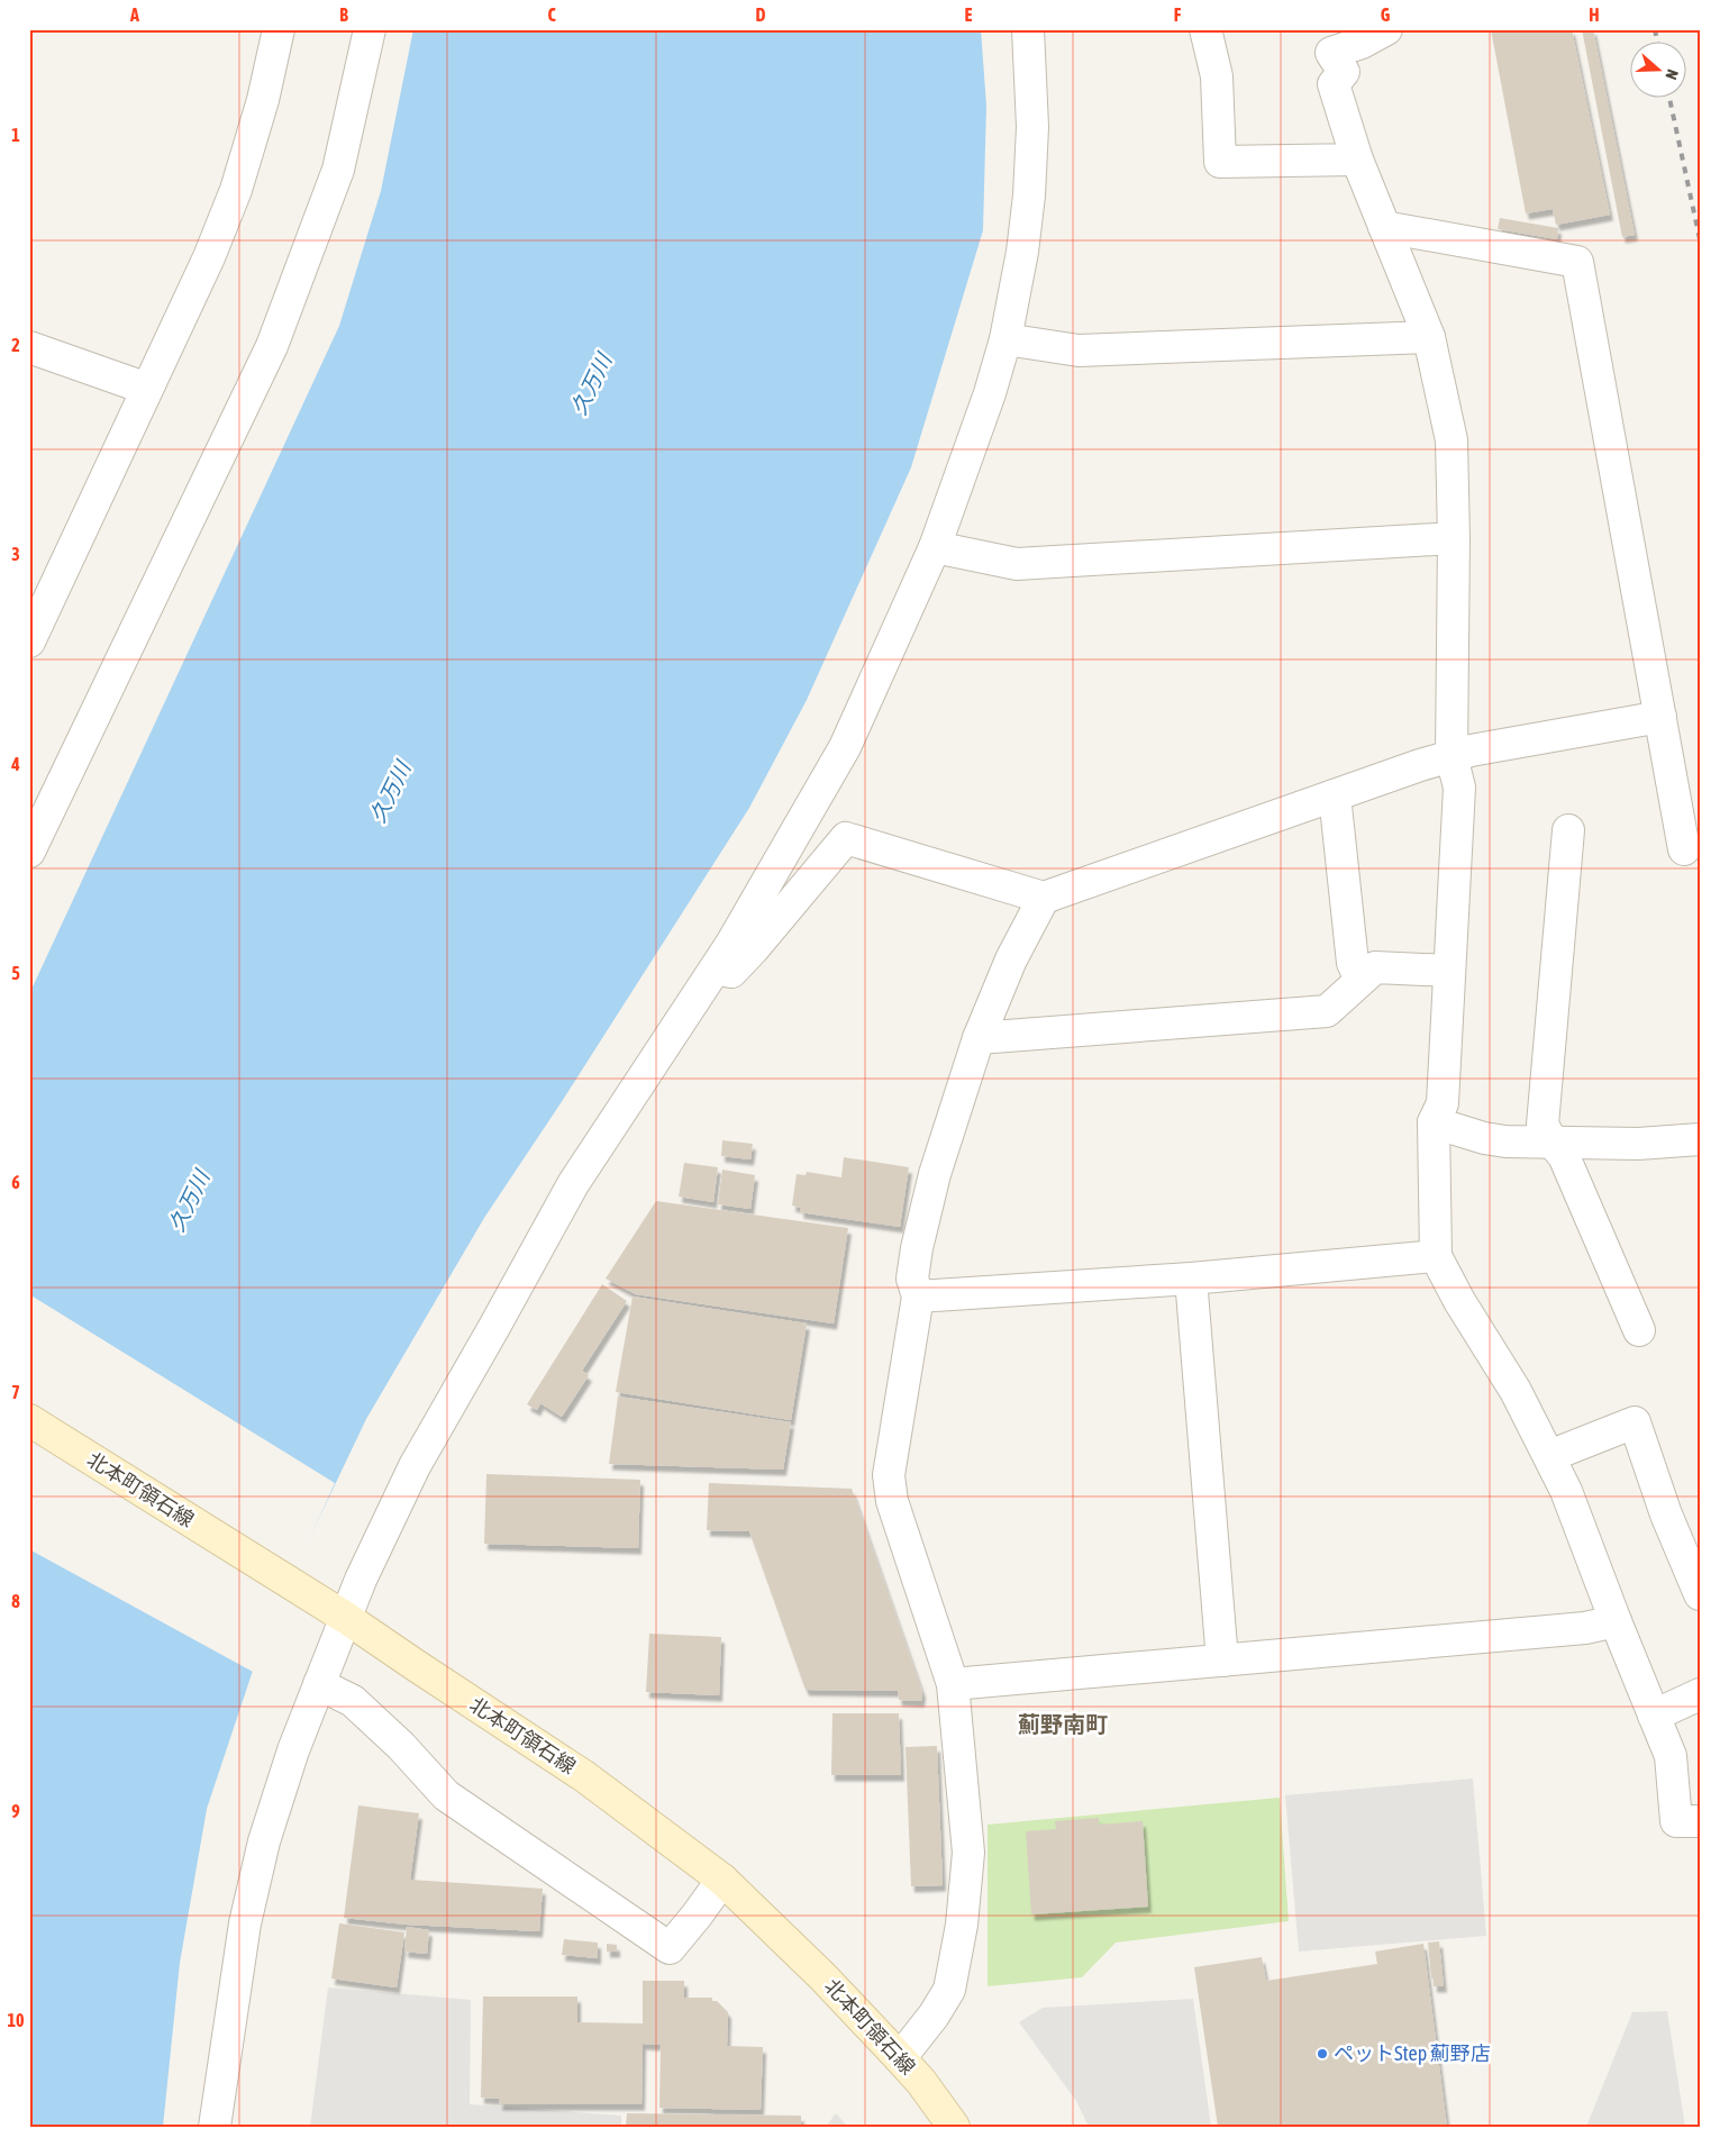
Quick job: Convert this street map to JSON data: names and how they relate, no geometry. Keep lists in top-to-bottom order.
{
  "streets": {
    "main road": ["北本町領石線"]
  },
  "districts": ["薊野南町"],
  "water": ["久万川"],
  "places": ["ペットStep 薊野店"],
  "north": "right",
  "grid": {
    "columns": [
      "A",
      "B",
      "C",
      "D",
      "E",
      "F",
      "G",
      "H"
    ],
    "rows": [
      "1",
      "2",
      "3",
      "4",
      "5",
      "6",
      "7",
      "8",
      "9",
      "10"
    ]
  }
}
